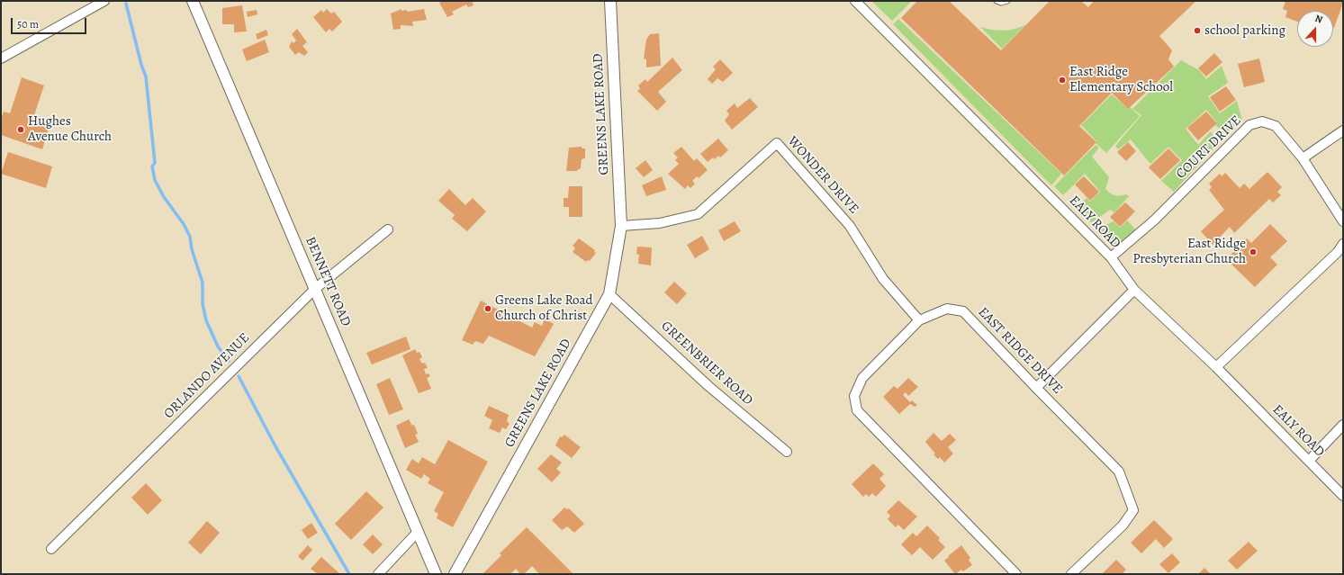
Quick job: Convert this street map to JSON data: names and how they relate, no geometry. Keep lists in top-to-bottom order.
{
  "streets": {
    "street": [
      "GREENS LAKE ROAD",
      "COURT DRIVE",
      "WONDER DRIVE",
      "EALY ROAD",
      "BENNETT ROAD",
      "EAST RIDGE DRIVE",
      "GREENBRIER ROAD",
      "ORLANDO AVENUE"
    ]
  },
  "crossings": [
    ["GREENS LAKE ROAD", "WONDER DRIVE"],
    ["GREENS LAKE ROAD", "GREENBRIER ROAD"],
    ["COURT DRIVE", "EALY ROAD"],
    ["WONDER DRIVE", "EAST RIDGE DRIVE"],
    ["BENNETT ROAD", "ORLANDO AVENUE"]
  ],
  "places": [
    "school parking",
    "East Ridge Elementary School",
    "Hughes Avenue Church",
    "East Ridge Presbyterian Church",
    "Greens Lake Road Church of Christ"
  ],
  "scale_bar": "50 m",
  "north": "top"
}
